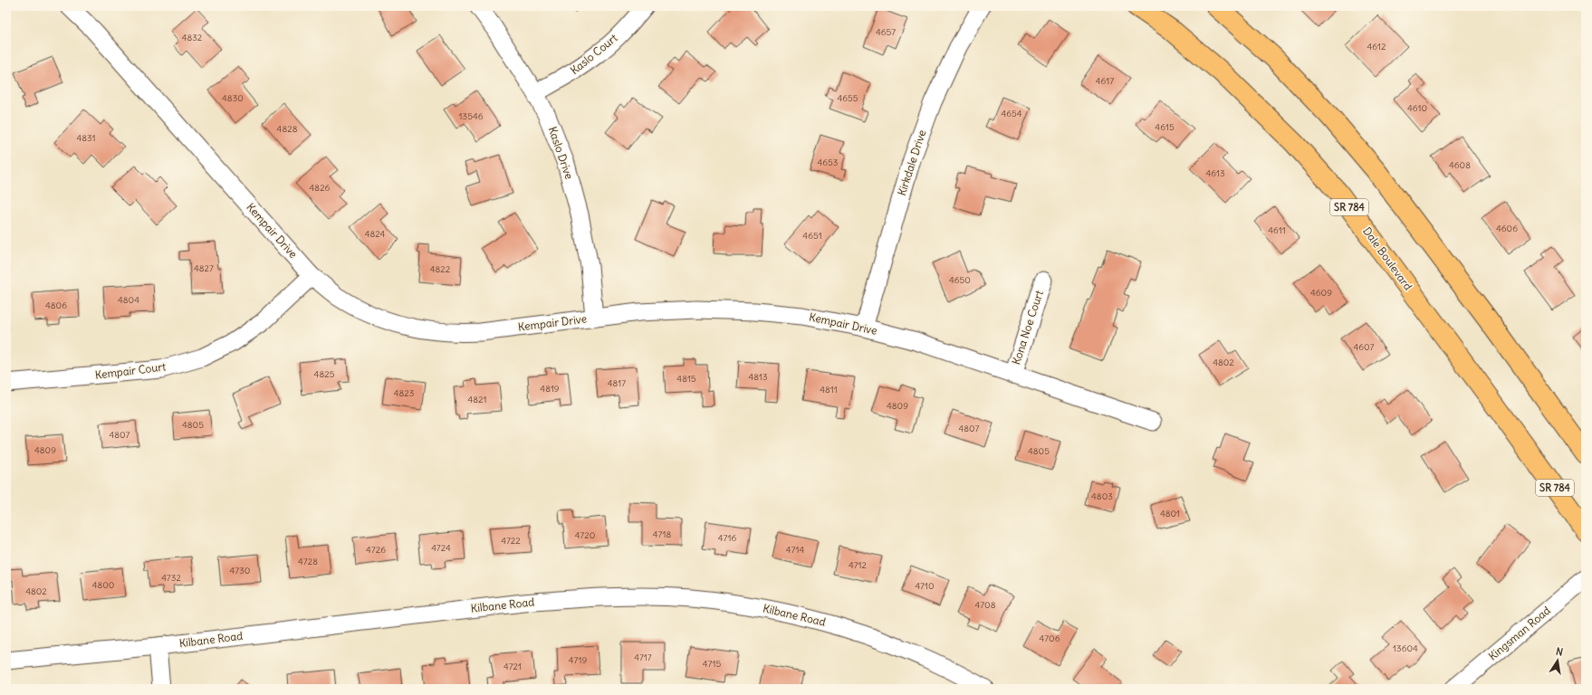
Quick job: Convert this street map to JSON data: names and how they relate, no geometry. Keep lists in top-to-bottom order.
{
  "streets": {
    "main road": ["SR 784", "Dale Boulevard"],
    "street": [
      "Kaslo Court",
      "Kaslo Drive",
      "Kirkdale Drive",
      "Kempair Drive",
      "Kona Noe Court",
      "Kempair Court",
      "Kilbane Road",
      "Kingsman Road"
    ]
  },
  "crossings": [
    ["Kaslo Court", "Kaslo Drive"],
    ["Kaslo Drive", "Kempair Drive"],
    ["Kirkdale Drive", "Kempair Drive"],
    ["Kempair Drive", "Kona Noe Court"],
    ["Kempair Drive", "Kempair Court"]
  ],
  "house_numbers": [
    "4657",
    "4832",
    "4612",
    "4617",
    "4830",
    "4655",
    "4610",
    "4654",
    "13546",
    "4615",
    "4828",
    "4831",
    "4653",
    "4608",
    "4613",
    "4826",
    "4606",
    "4611",
    "4824",
    "4651",
    "4827",
    "4822",
    "4650",
    "4609",
    "4804",
    "4806",
    "4607",
    "4802",
    "4825",
    "4813",
    "4815",
    "4817",
    "4819",
    "4811",
    "4823",
    "4821",
    "4809",
    "4805",
    "4807",
    "4807",
    "4809",
    "4805",
    "4803",
    "4801",
    "4718",
    "4720",
    "4716",
    "4722",
    "4724",
    "4726",
    "4714",
    "4728",
    "4712",
    "4730",
    "4732",
    "4800",
    "4710",
    "4802",
    "4708",
    "4706",
    "13604",
    "4717",
    "4719",
    "4715",
    "4721"
  ],
  "north": "top"
}
